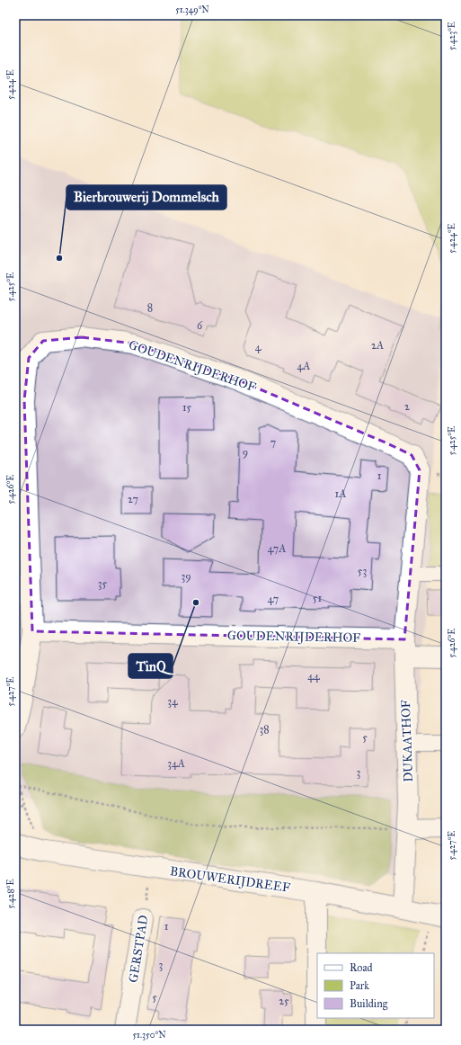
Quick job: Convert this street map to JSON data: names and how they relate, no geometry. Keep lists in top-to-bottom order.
{
  "streets": {
    "street": [
      "GOUDENRIJDERHOF",
      "DUKAATHOF",
      "BROUWERIJDREEF",
      "GERSTPAD"
    ]
  },
  "crossings": [
    ["GOUDENRIJDERHOF", "DUKAATHOF"],
    ["DUKAATHOF", "BROUWERIJDREEF"],
    ["BROUWERIJDREEF", "GERSTPAD"]
  ],
  "places": ["Bierbrouwerij Dommelsch", "TinQ"],
  "house_numbers": [
    "8",
    "6",
    "2A",
    "4",
    "4A",
    "2",
    "15",
    "7",
    "9",
    "1",
    "1A",
    "27",
    "47A",
    "53",
    "39",
    "35",
    "51",
    "47",
    "44",
    "34",
    "38",
    "5",
    "34A",
    "3",
    "1",
    "3",
    "5",
    "25"
  ],
  "legend": ["Road", "Park", "Building"],
  "coordinates": [
    "51.349°N",
    "5.423°E",
    "5.424°E",
    "5.425°E",
    "5.426°E",
    "5.427°E",
    "5.428°E",
    "51.350°N"
  ]
}
